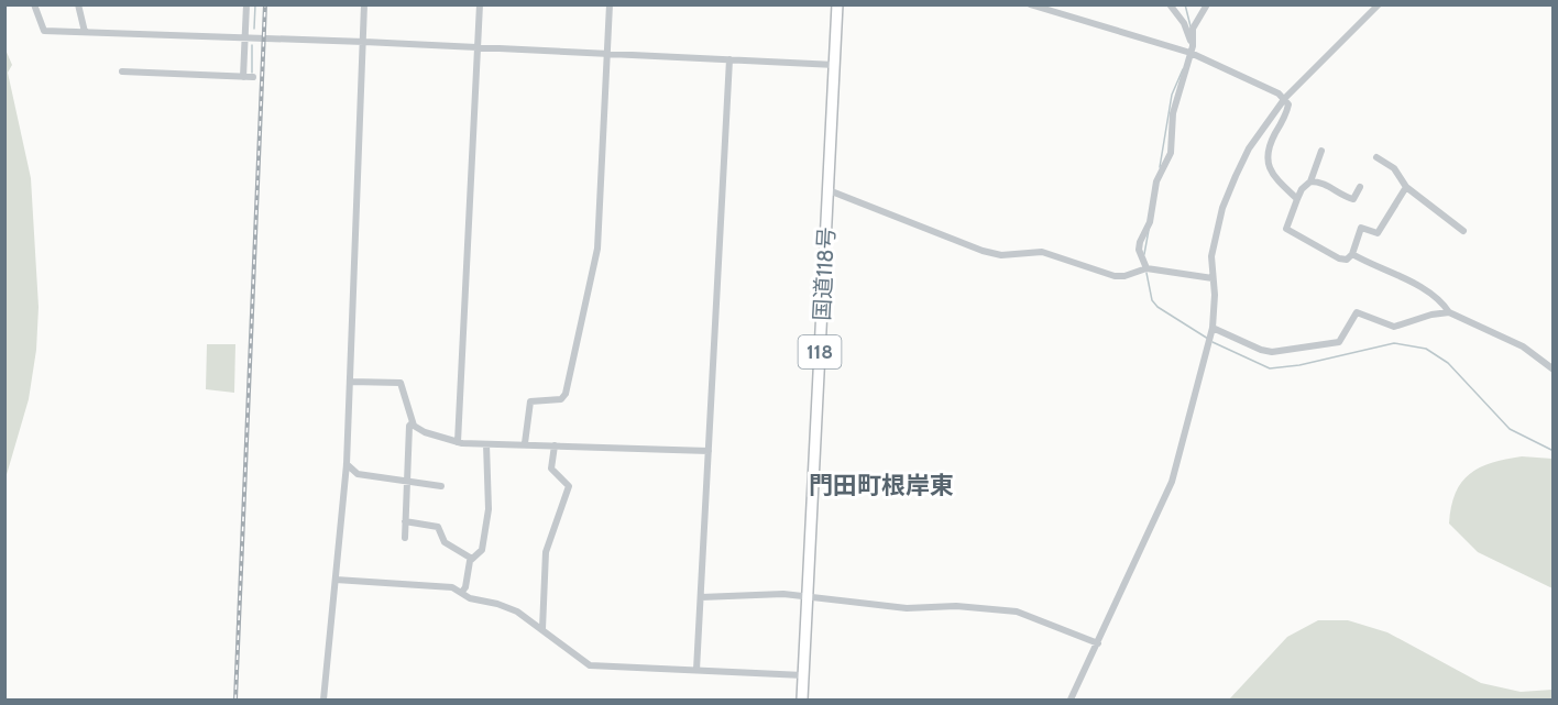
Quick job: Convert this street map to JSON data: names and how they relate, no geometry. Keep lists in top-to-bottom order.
{
  "streets": {
    "highway": ["国道118号", "118"]
  },
  "districts": ["門田町根岸東"]
}
